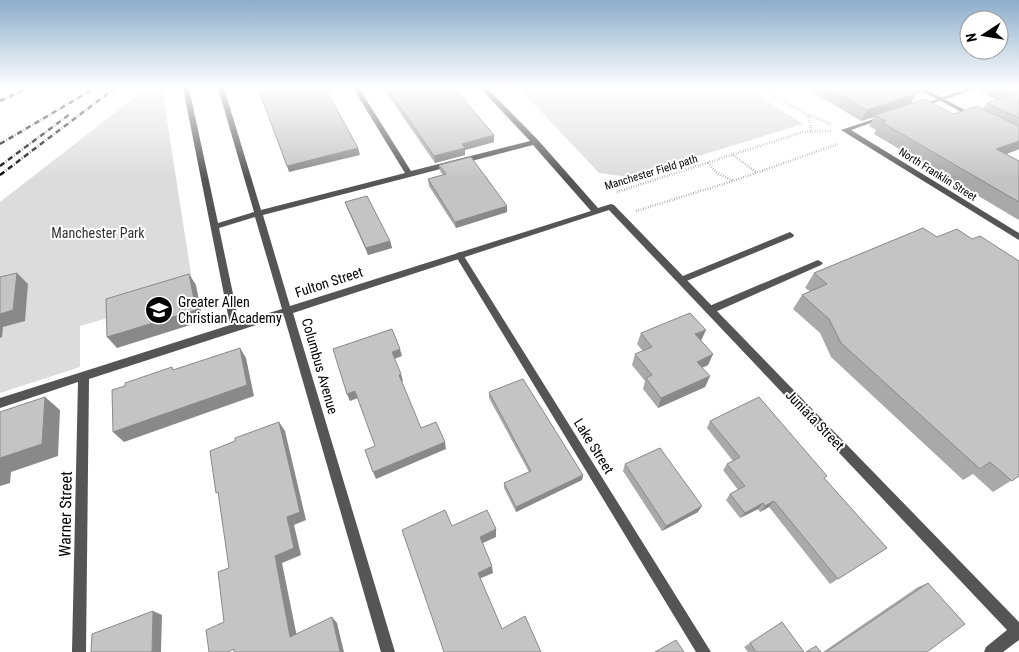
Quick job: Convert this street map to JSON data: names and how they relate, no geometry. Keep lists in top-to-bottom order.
{
  "streets": {
    "street": [
      "North Franklin Street",
      "Fulton Street",
      "Columbus Avenue",
      "Juniata Street",
      "Lake Street",
      "Warner Street"
    ],
    "path": ["Manchester Field path"]
  },
  "crossings": [
    ["Fulton Street", "Columbus Avenue"],
    ["Fulton Street", "Juniata Street"],
    ["Fulton Street", "Lake Street"],
    ["Fulton Street", "Warner Street"]
  ],
  "parks": ["Manchester Park"],
  "places": {
    "school or university": ["Greater Allen Christian Academy"]
  },
  "north": "left"
}
